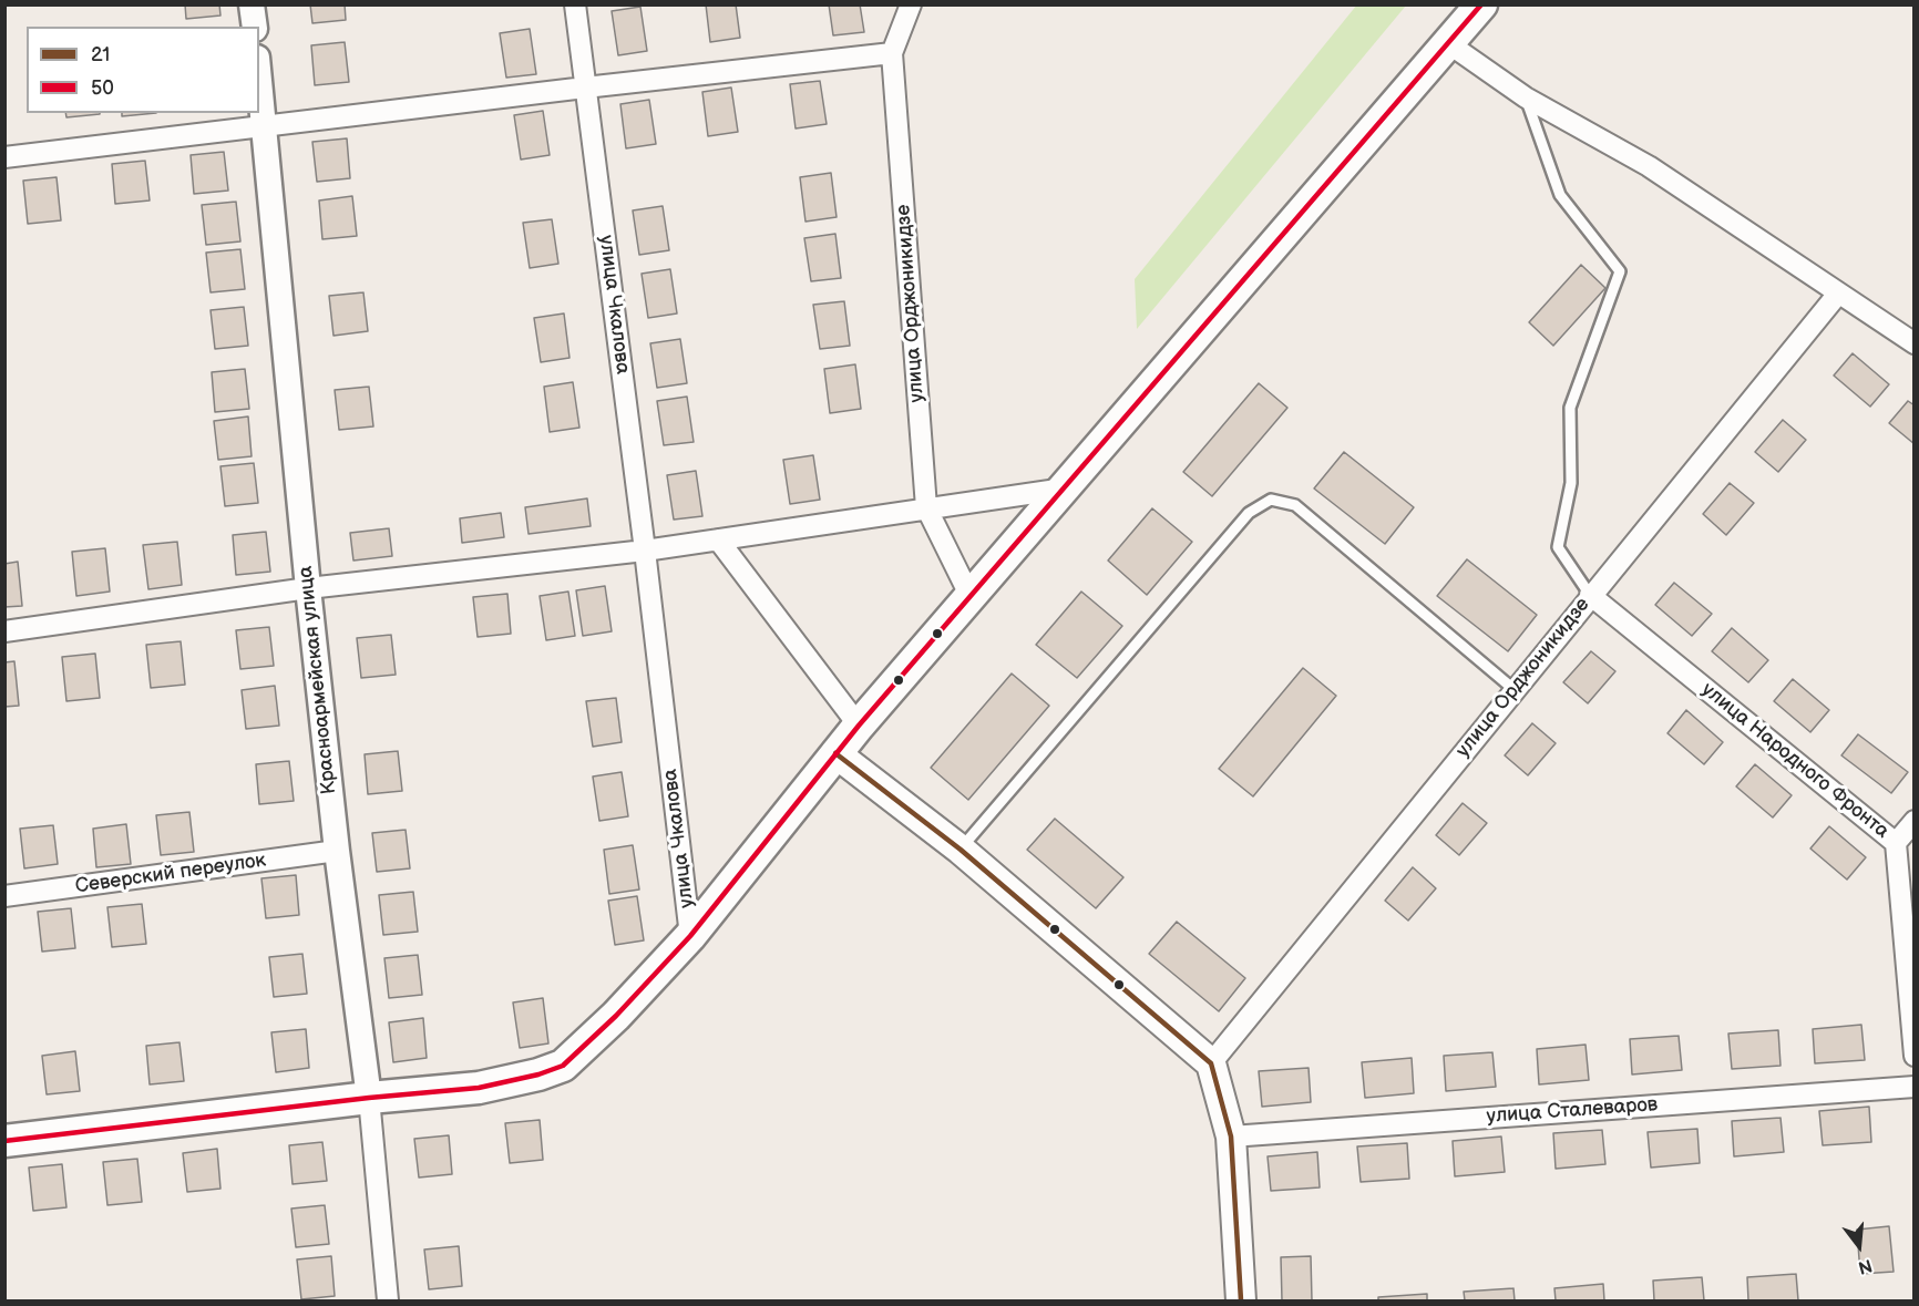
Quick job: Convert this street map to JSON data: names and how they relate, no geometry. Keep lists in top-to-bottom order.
{
  "streets": {
    "main road": ["улица Чкалова"],
    "street": [
      "улица Орджоникидзе",
      "Красноармейская улица",
      "улица Народного Фронта",
      "Северский переулок",
      "улица Сталеваров"
    ]
  },
  "crossings": [
    ["улица Орджоникидзе", "улица Чкалова"],
    ["улица Орджоникидзе", "улица Народного Фронта"],
    ["Красноармейская улица", "Северский переулок"]
  ],
  "lines": ["transit line 50", "transit line 21"],
  "legend": ["21", "50"],
  "north": "bottom"
}
